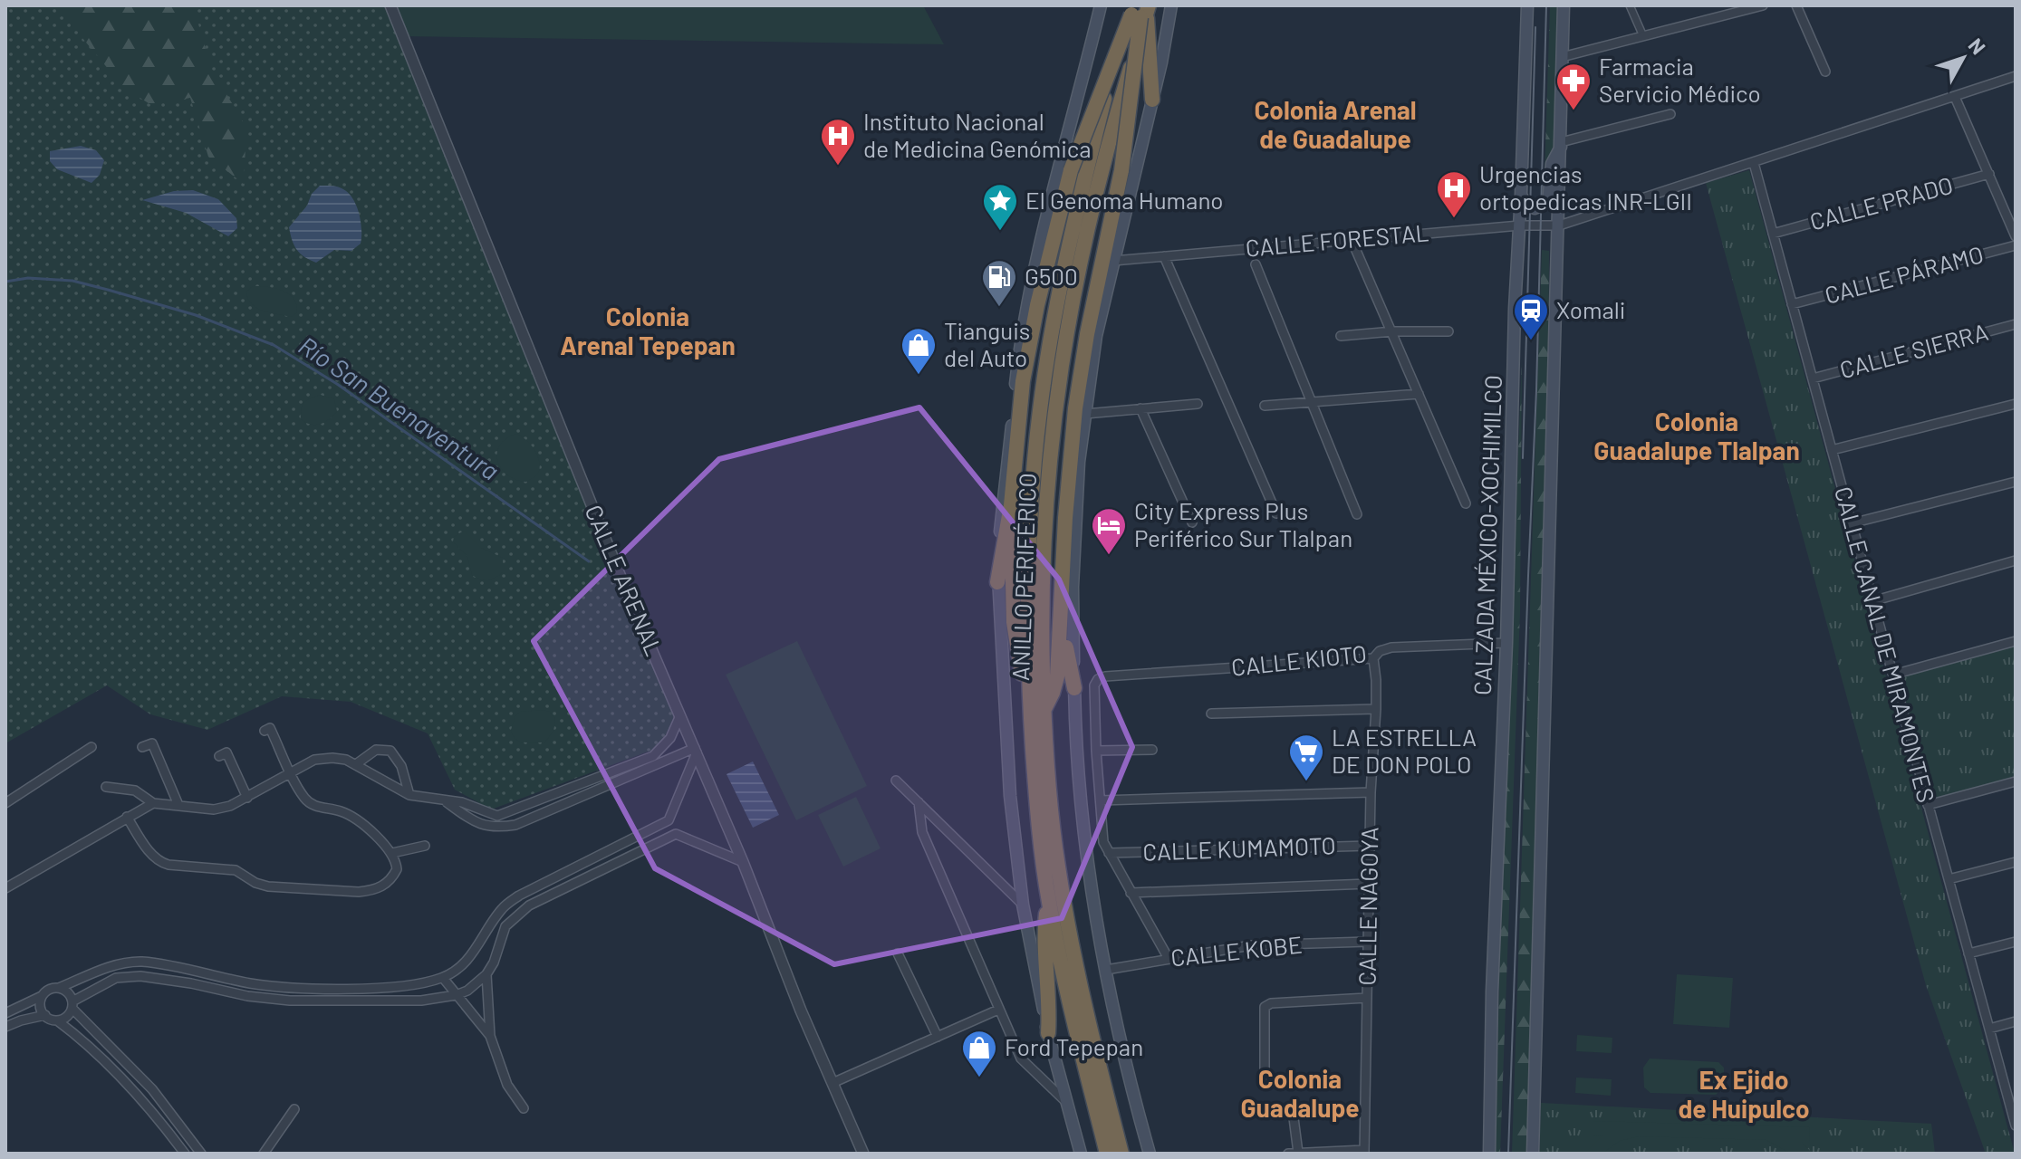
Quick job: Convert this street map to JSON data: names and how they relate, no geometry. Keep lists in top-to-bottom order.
{
  "streets": {
    "highway": ["ANILLO PERIFÉRICO"],
    "main road": ["CALZADA MÉXICO-XOCHIMILCO"],
    "street": [
      "CALLE PRADO",
      "CALLE FORESTAL",
      "CALLE PÁRAMO",
      "CALLE SIERRA",
      "CALLE ARENAL",
      "CALLE CANAL DE MIRAMONTES",
      "CALLE KIOTO",
      "CALLE KUMAMOTO",
      "CALLE NAGOYA",
      "CALLE KOBE"
    ]
  },
  "crossings": [
    ["CALLE PRADO", "CALLE CANAL DE MIRAMONTES"],
    ["CALLE FORESTAL", "CALZADA MÉXICO-XOCHIMILCO"],
    ["CALLE FORESTAL", "CALLE CANAL DE MIRAMONTES"],
    ["CALLE PÁRAMO", "CALLE CANAL DE MIRAMONTES"],
    ["CALLE SIERRA", "CALLE CANAL DE MIRAMONTES"],
    ["CALZADA MÉXICO-XOCHIMILCO", "CALLE KIOTO"],
    ["CALLE KIOTO", "CALLE NAGOYA"],
    ["CALLE KUMAMOTO", "CALLE NAGOYA"],
    ["CALLE NAGOYA", "CALLE KOBE"]
  ],
  "districts": [
    "Colonia Arenal de Guadalupe",
    "Colonia Arenal Tepepan",
    "Colonia Guadalupe Tlalpan",
    "Colonia Guadalupe",
    "Ex Ejido de Huipulco"
  ],
  "water": ["Río San Buenaventura"],
  "places": {
    "pharmacy": ["Farmacia Servicio Médico"],
    "hospital": ["Instituto Nacional de Medicina Genómica", "Urgencias ortopedicas INR-LGII"],
    "place": ["El Genoma Humano"],
    "fuel station": ["G500"],
    "station": ["Xomali"],
    "shop": ["Tianguis del Auto", "Ford Tepepan"],
    "hotel": ["City Express Plus Periférico Sur Tlalpan"],
    "supermarket": ["LA ESTRELLA DE DON POLO"]
  },
  "north": "top right"
}
